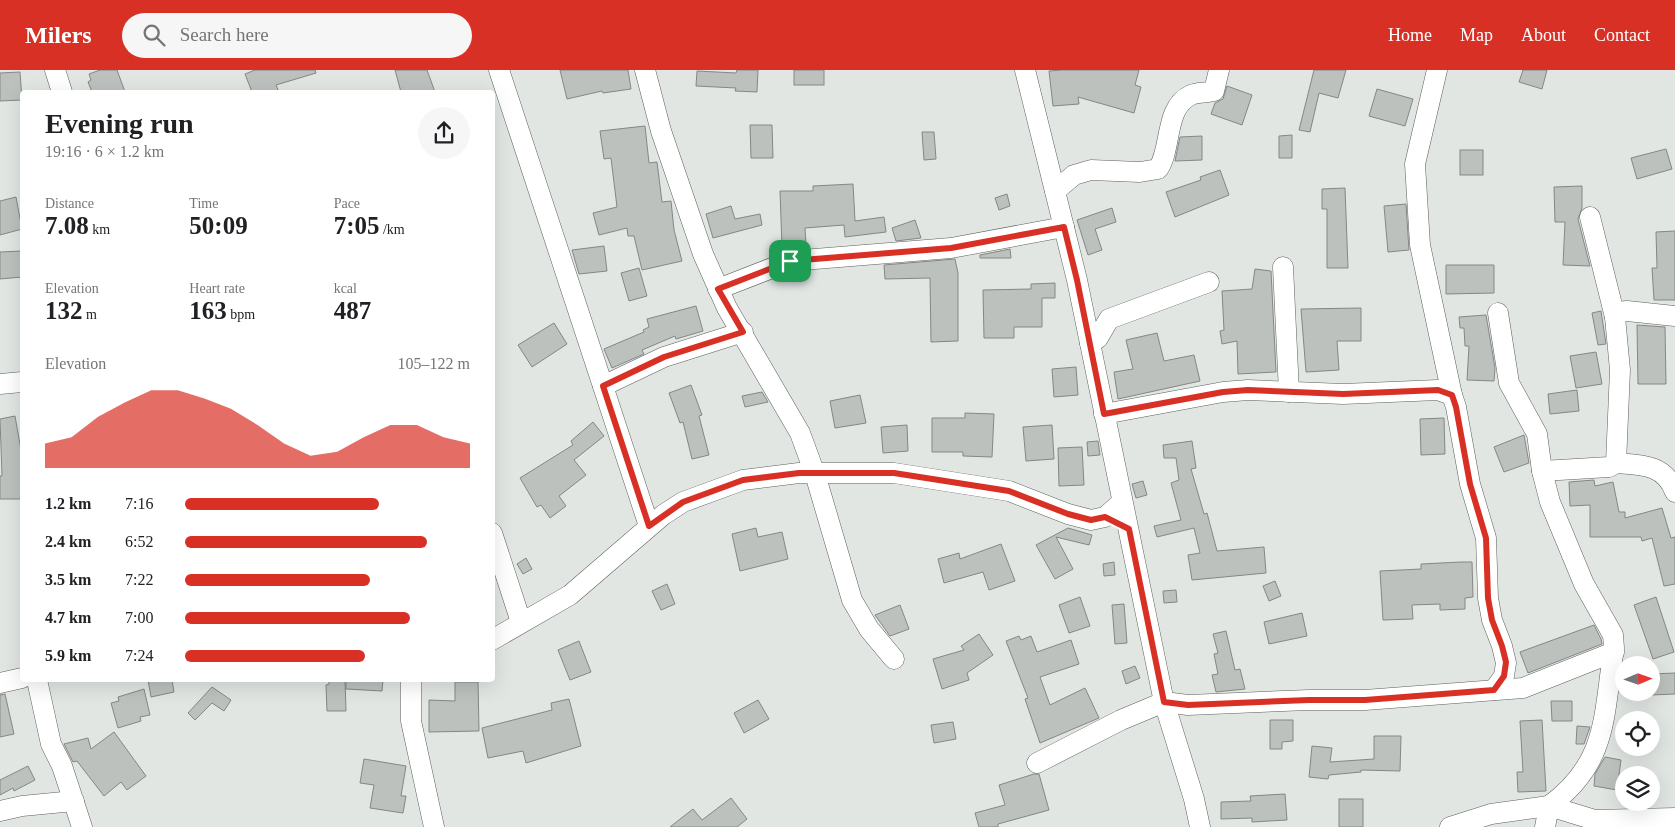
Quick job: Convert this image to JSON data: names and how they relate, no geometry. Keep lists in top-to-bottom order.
{
  "north": "right",
  "page": {
    "header": "Milers",
    "search": "Search here",
    "nav": [
      "Home",
      "Map",
      "About",
      "Contact"
    ],
    "heading": ["Evening run", "19:16 · 6 × 1.2 km"],
    "stats": [
      ["Distance", "7.08 km"],
      ["Time", "50:09"],
      ["Pace", "7:05 /km"],
      ["Elevation", "132 m"],
      ["Heart rate", "163 bpm"],
      ["kcal", "487"]
    ],
    "chart": ["Elevation", "105–122 m"],
    "list": [
      {
        "name": "1.2 km",
        "note": "7:16"
      },
      {
        "name": "2.4 km",
        "note": "6:52"
      },
      {
        "name": "3.5 km",
        "note": "7:22"
      },
      {
        "name": "4.7 km",
        "note": "7:00"
      },
      {
        "name": "5.9 km",
        "note": "7:24"
      }
    ]
  }
}
